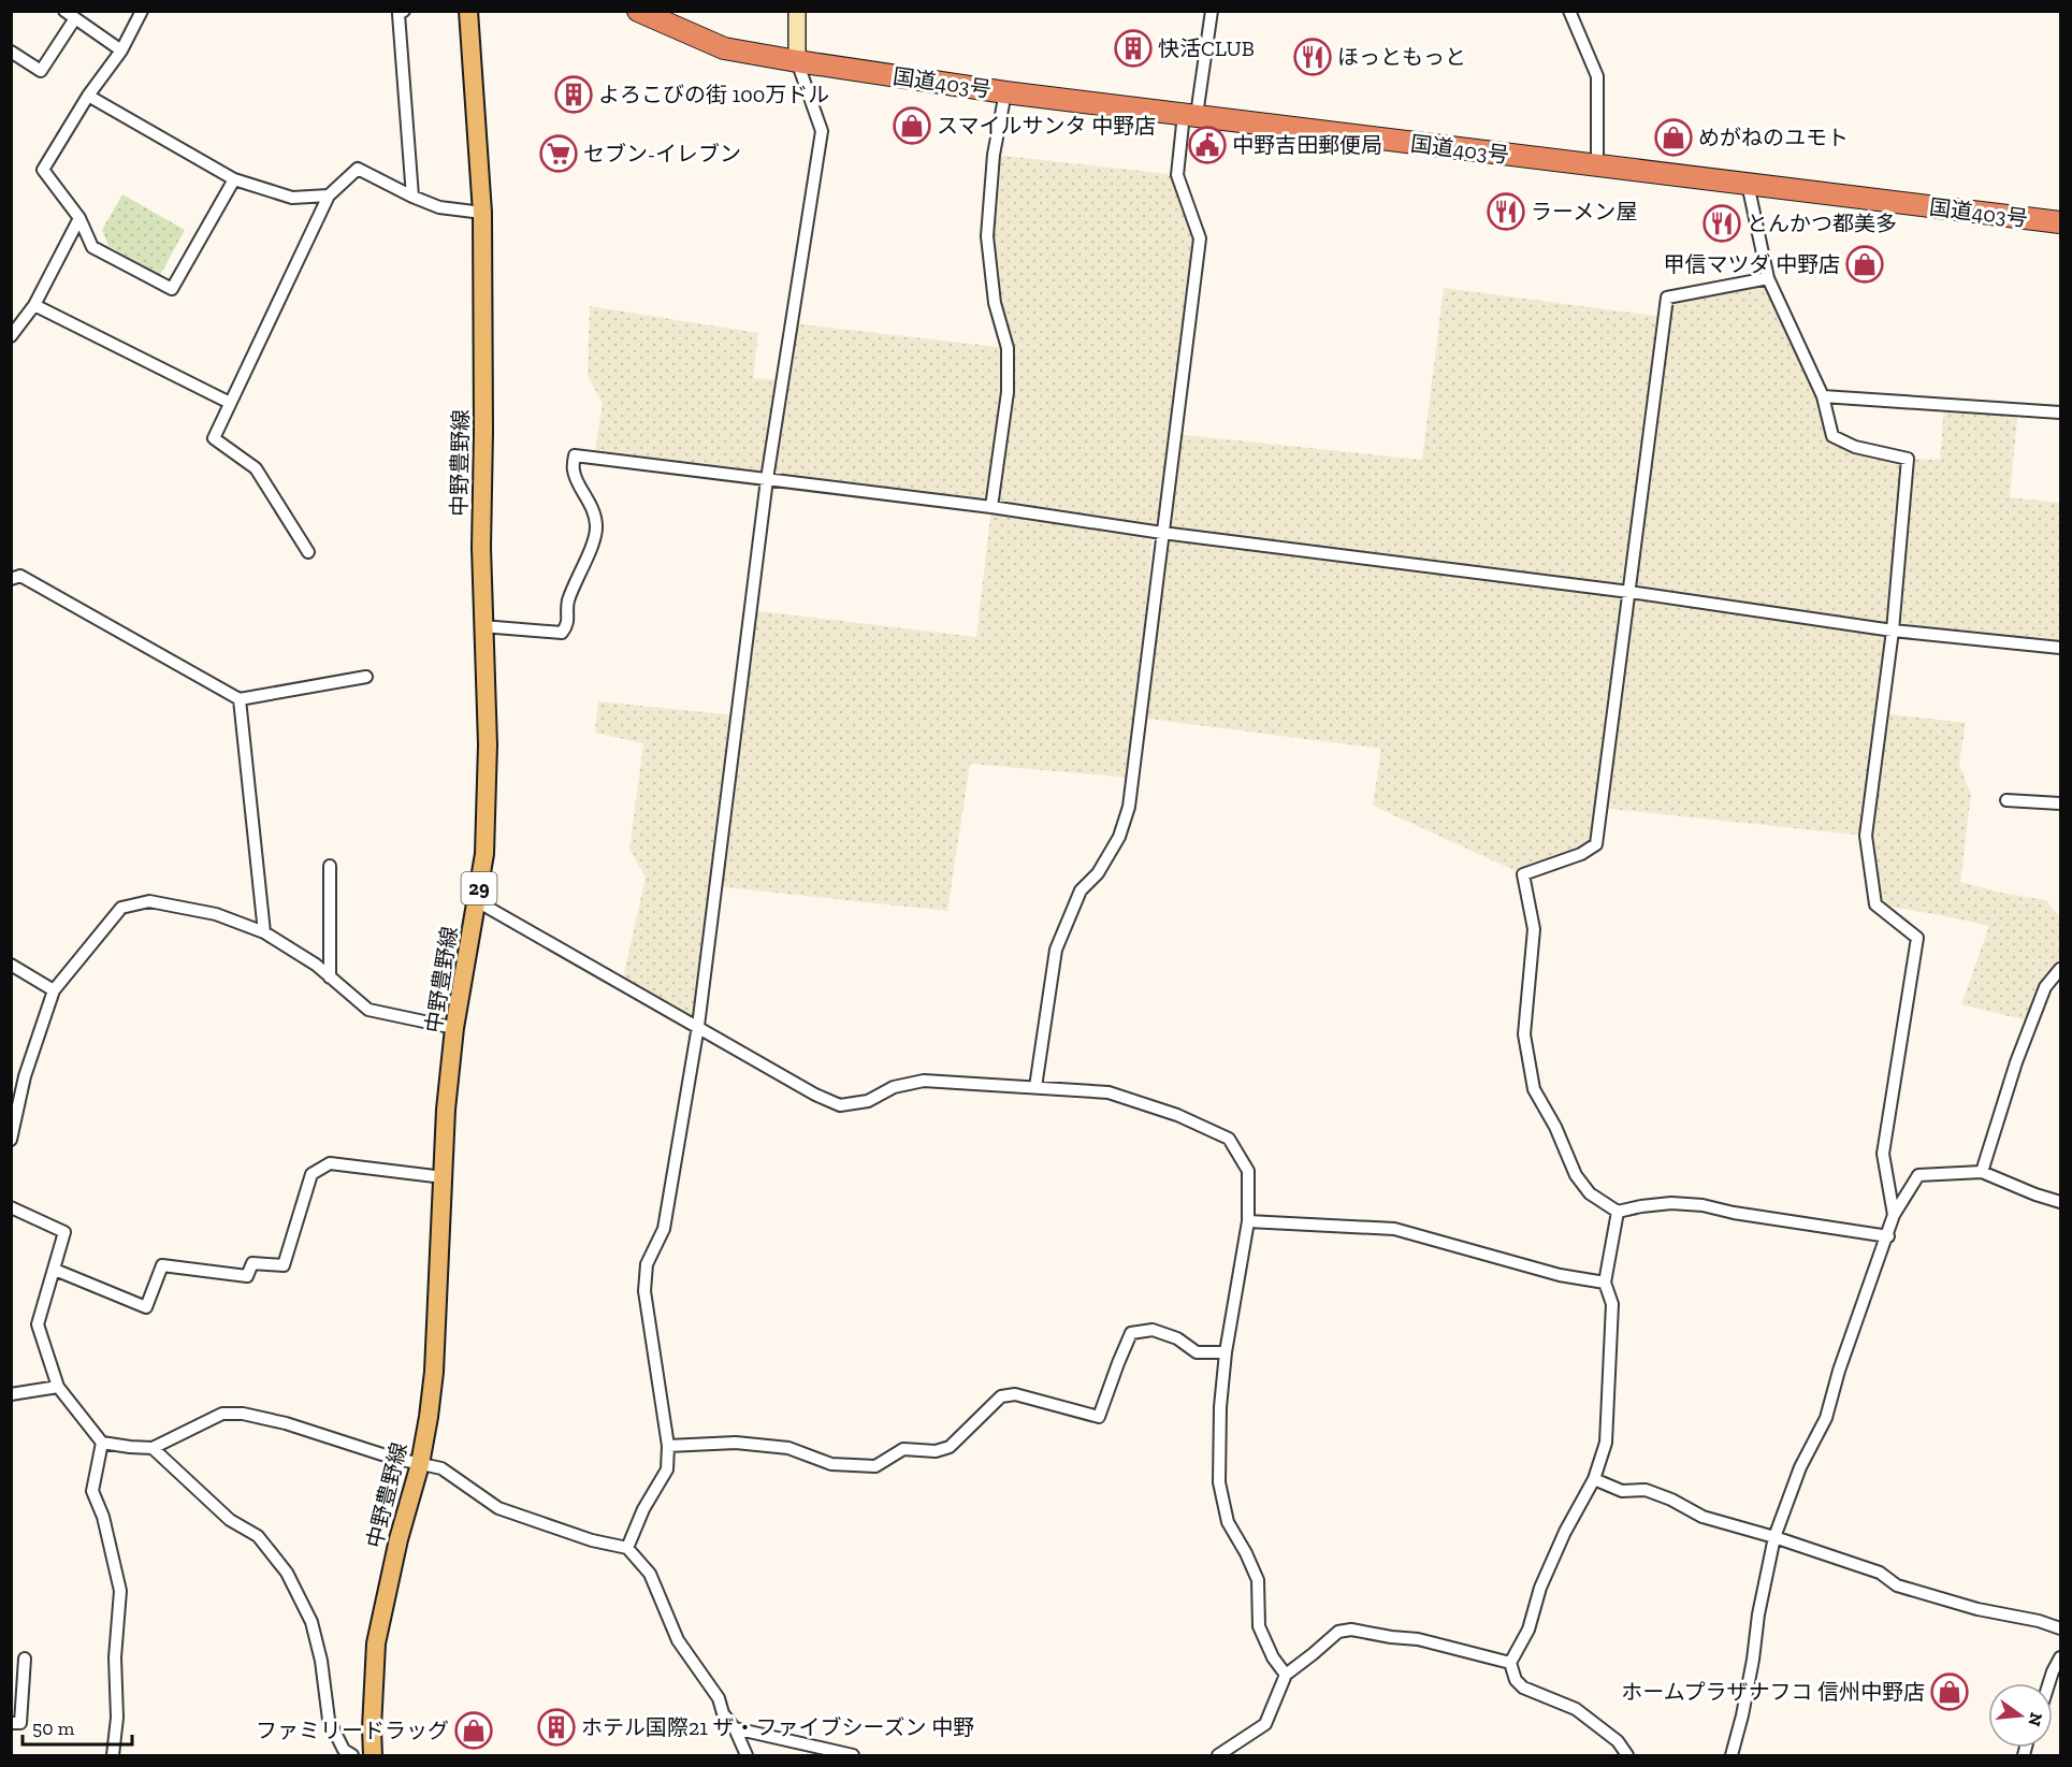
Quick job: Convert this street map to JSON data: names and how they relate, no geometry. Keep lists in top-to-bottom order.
{
  "streets": {
    "highway": ["国道403号"],
    "main road": ["中野豊野線", "29"]
  },
  "places": {
    "building": ["快活CLUB", "よろこびの街 100万ドル", "ホテル国際21 ザ・ファイブシーズン 中野"],
    "restaurant": ["ほっともっと", "ラーメン屋", "とんかつ都美多"],
    "shop": [
      "スマイルサンタ 中野店",
      "めがねのユモト",
      "甲信マツダ 中野店",
      "ホームプラザナフコ 信州中野店",
      "ファミリードラッグ"
    ],
    "public building": ["中野吉田郵便局"],
    "supermarket": ["セブン-イレブン"]
  },
  "scale_bar": "50 m",
  "north": "right"
}
